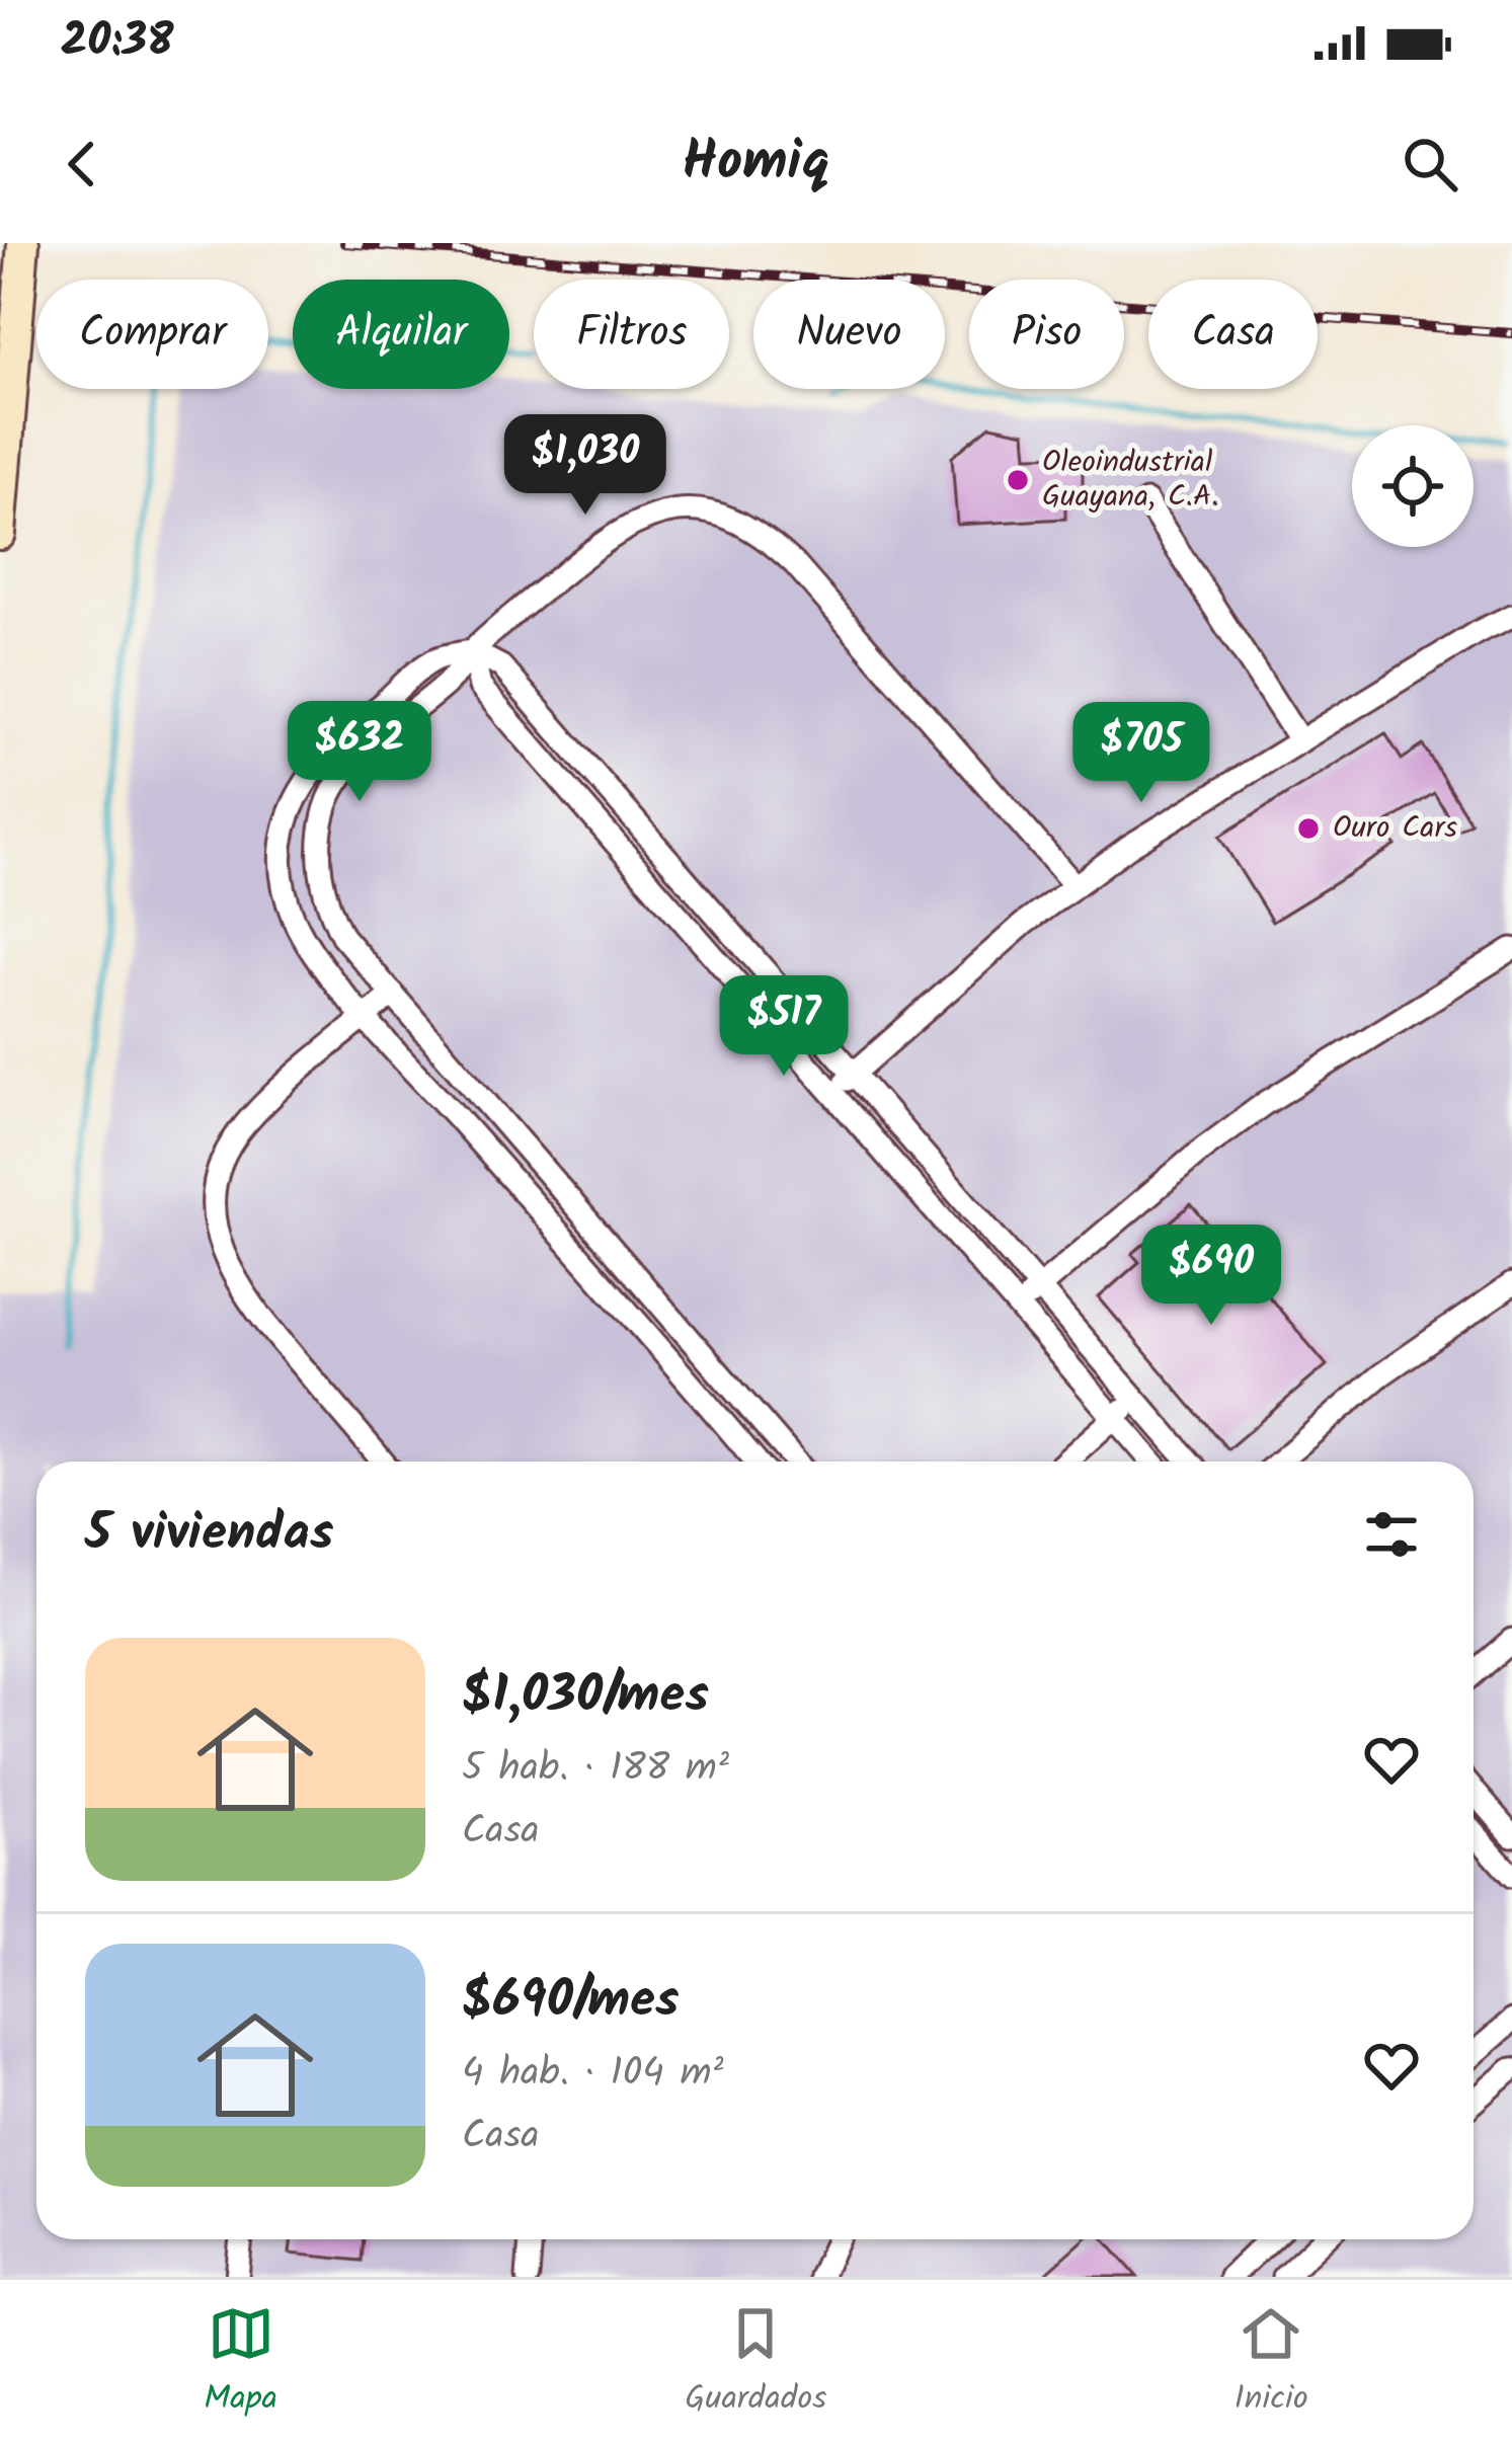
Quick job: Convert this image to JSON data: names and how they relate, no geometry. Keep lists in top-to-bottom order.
{
  "places": ["Oleoindustrial Guayana, C.A.", "Ouro Cars"],
  "page": {
    "status": "20:38",
    "header": "Homiq",
    "chip": [
      "Comprar",
      "Alquilar",
      "Filtros",
      "Nuevo",
      "Piso",
      "Casa"
    ],
    "price": [
      "$1,030",
      "$632",
      "$705",
      "$517",
      "$690"
    ],
    "heading": "5 viviendas",
    "list": [
      {
        "name": "$1,030/mes",
        "note": "5 hab. · 188 m² · Casa"
      },
      {
        "name": "$690/mes",
        "note": "4 hab. · 104 m² · Casa"
      }
    ],
    "tabs": ["Mapa", "Guardados", "Inicio"]
  }
}
